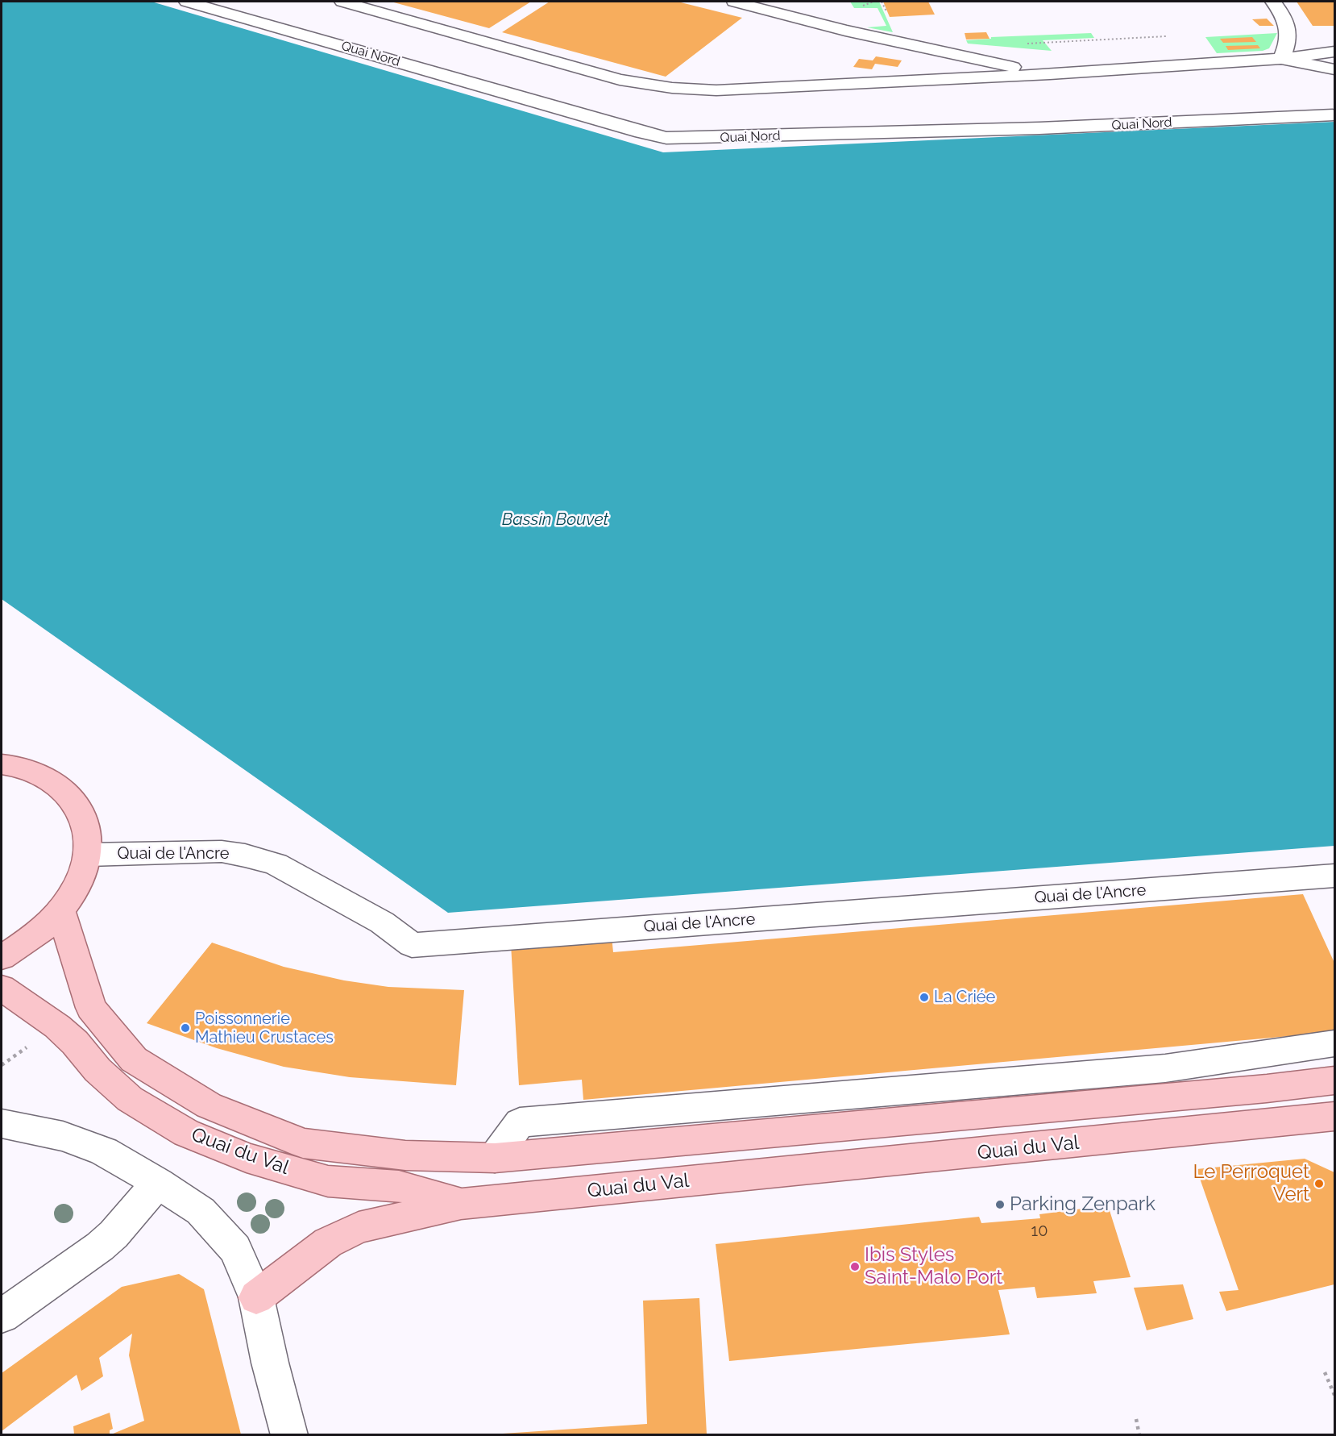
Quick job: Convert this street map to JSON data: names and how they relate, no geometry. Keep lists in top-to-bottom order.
{
  "streets": {
    "main road": ["Quai du Val"],
    "street": ["Quai Nord", "Quai de l'Ancre"]
  },
  "water": ["Bassin Bouvet"],
  "places": [
    "La Criée",
    "Poissonnerie Mathieu Crustaces",
    "Le Perroquet Vert",
    "Parking Zenpark",
    "Ibis Styles Saint-Malo Port"
  ],
  "house_numbers": ["10"]
}
